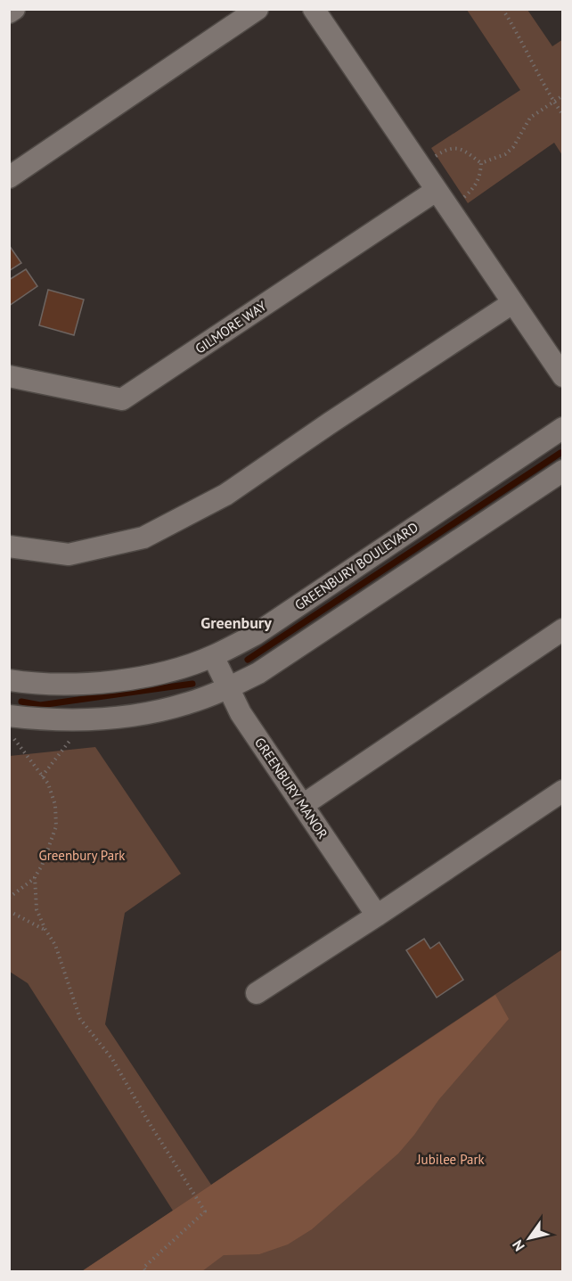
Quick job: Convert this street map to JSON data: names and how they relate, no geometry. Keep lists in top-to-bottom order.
{
  "streets": {
    "street": ["GILMORE WAY", "GREENBURY BOULEVARD", "GREENBURY MANOR"]
  },
  "crossings": [
    ["GREENBURY BOULEVARD", "GREENBURY MANOR"]
  ],
  "districts": ["Greenbury"],
  "parks": ["Greenbury Park", "Jubilee Park"],
  "north": "bottom left"
}
